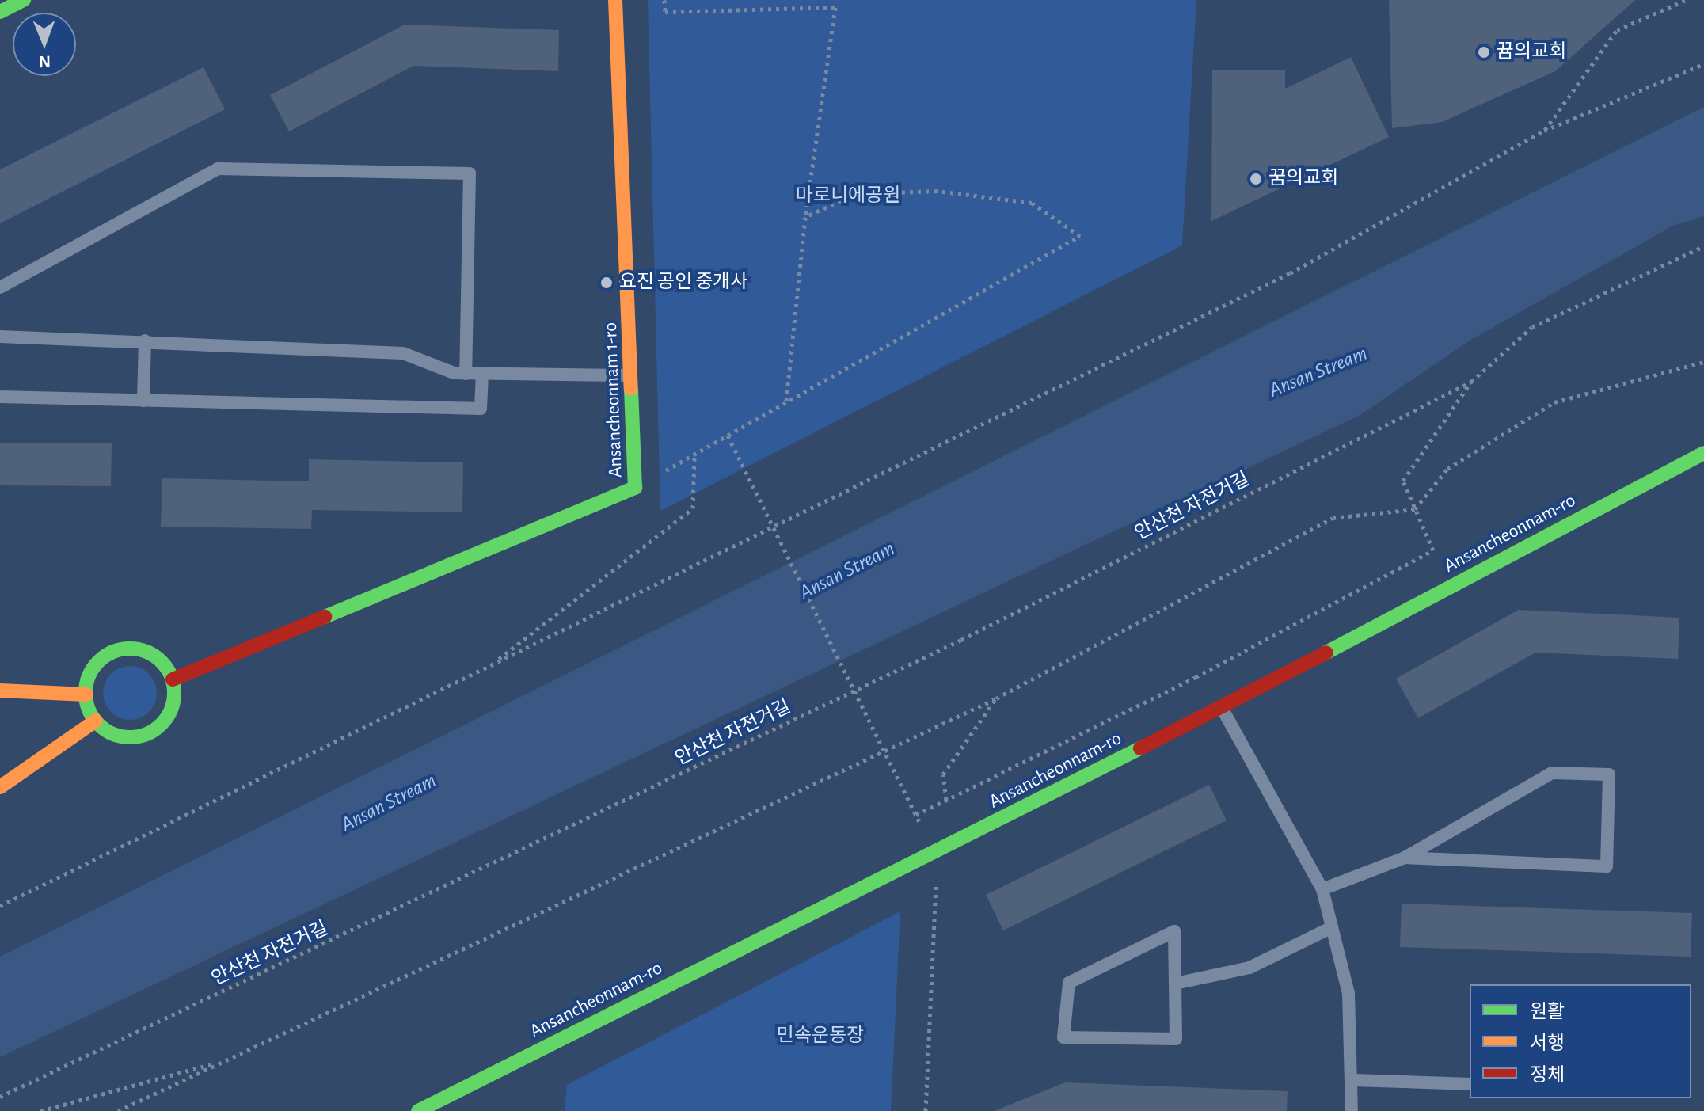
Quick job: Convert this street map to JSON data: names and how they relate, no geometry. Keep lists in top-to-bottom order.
{
  "streets": {
    "street": ["Ansancheonnam 1-ro", "Ansancheonnam-ro"],
    "path": ["안산천 자전거길"]
  },
  "water": ["Ansan Stream"],
  "parks": ["마로니에공원", "민속운동장"],
  "places": ["뀸의교회", "꿈의교회", "요진 공인 중개사"],
  "legend": ["원활", "서행", "정체"],
  "north": "bottom"
}
